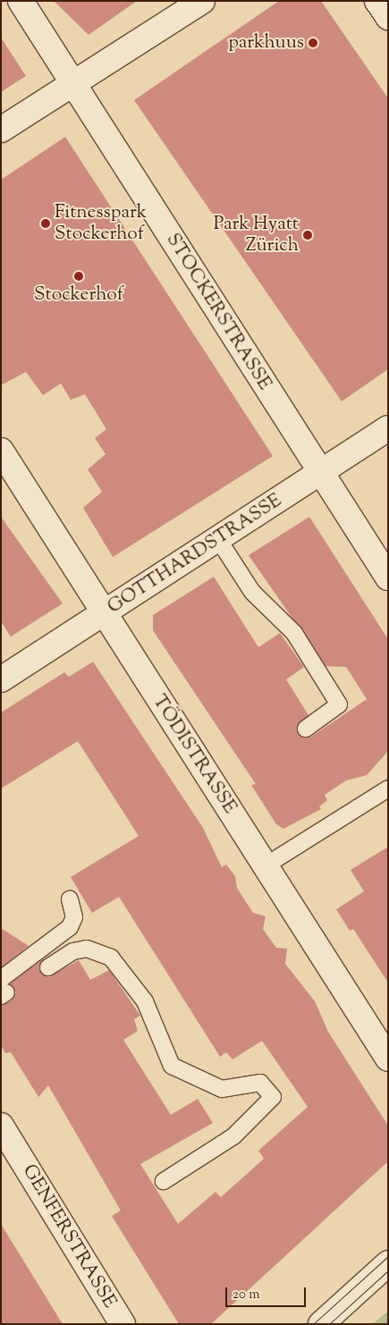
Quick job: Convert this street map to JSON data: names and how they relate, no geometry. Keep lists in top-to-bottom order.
{
  "streets": {
    "street": [
      "STOCKERSTRASSE",
      "GOTTHARDSTRASSE",
      "TÖDISTRASSE",
      "GENFERSTRASSE"
    ]
  },
  "crossings": [
    ["STOCKERSTRASSE", "GOTTHARDSTRASSE"],
    ["GOTTHARDSTRASSE", "TÖDISTRASSE"]
  ],
  "places": [
    "parkhuus",
    "Fitnesspark Stockerhof",
    "Park Hyatt Zürich",
    "Stockerhof"
  ],
  "scale_bar": "20 m"
}
